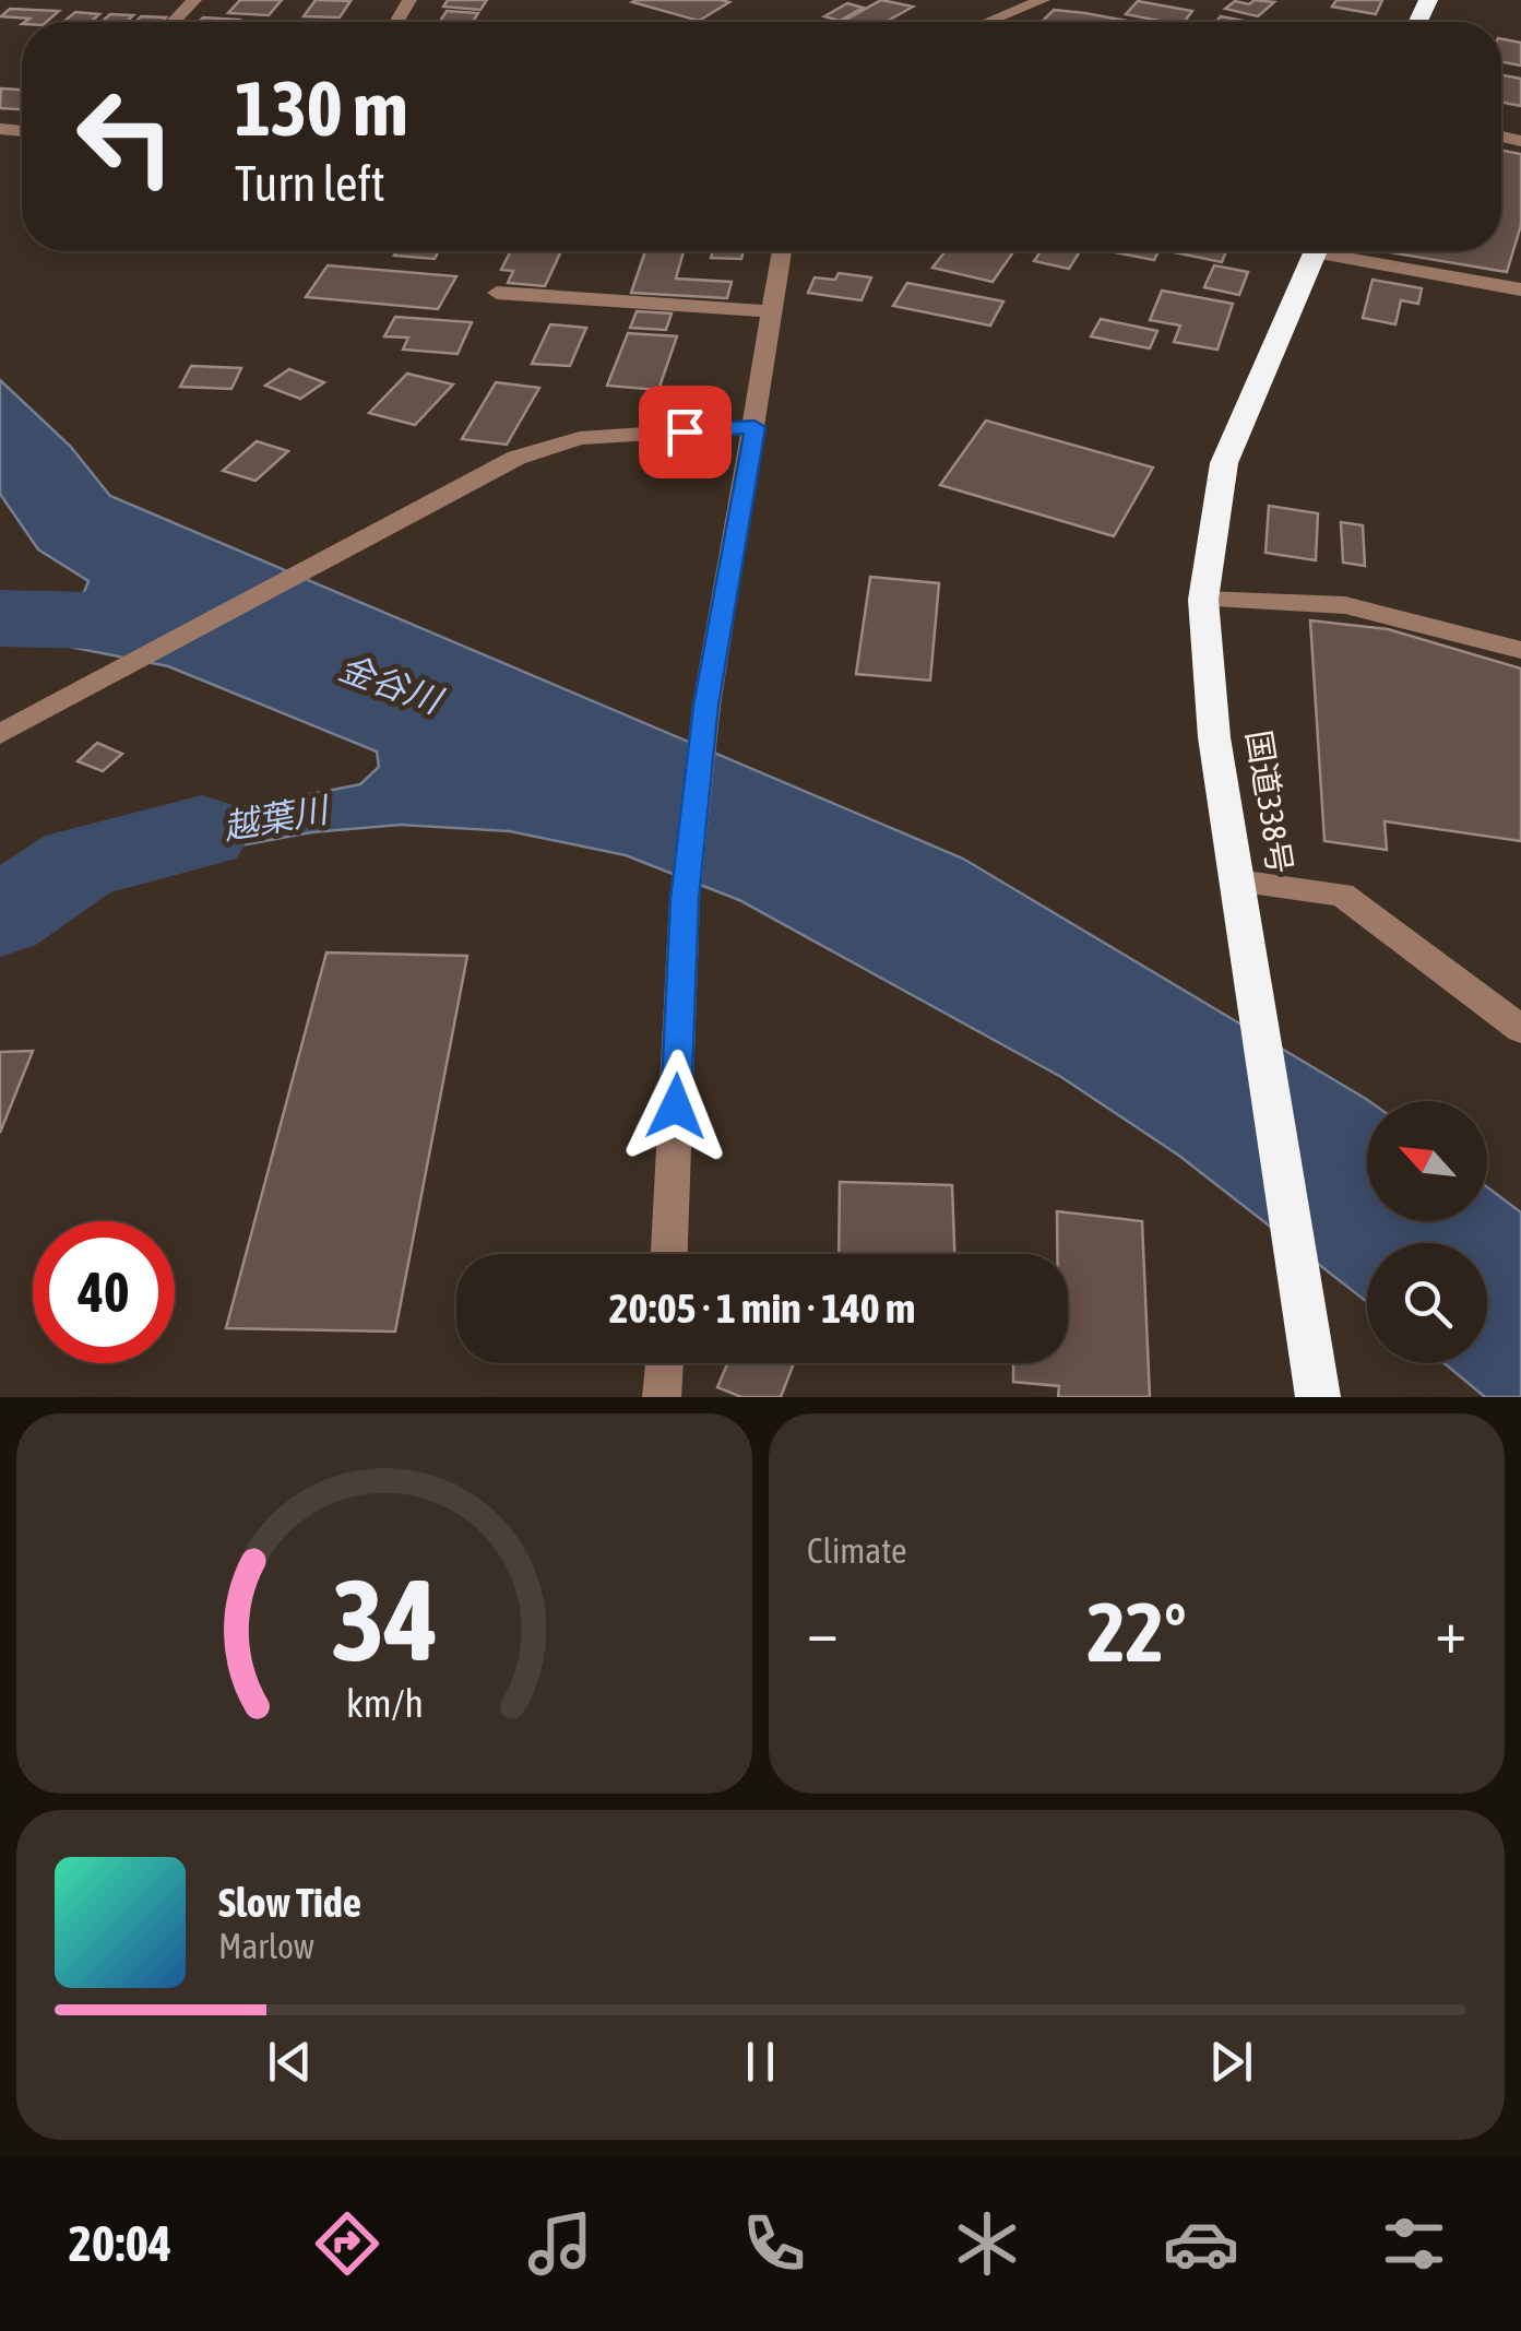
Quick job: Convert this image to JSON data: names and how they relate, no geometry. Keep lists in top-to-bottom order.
{
  "streets": {
    "highway": ["国道338号"]
  },
  "water": ["金谷川", "越葉川"],
  "north": "top left",
  "page": {
    "turn": ["130 m", "Turn left"],
    "limit": "40",
    "trip": "20:05 · 1 min · 140 m",
    "tile": "Climate",
    "heat": ["−", "22°", "+"],
    "song": ["Slow Tide", "Marlow"],
    "tabs": "20:04",
    "gauge": ["34", "km/h"]
  }
}
